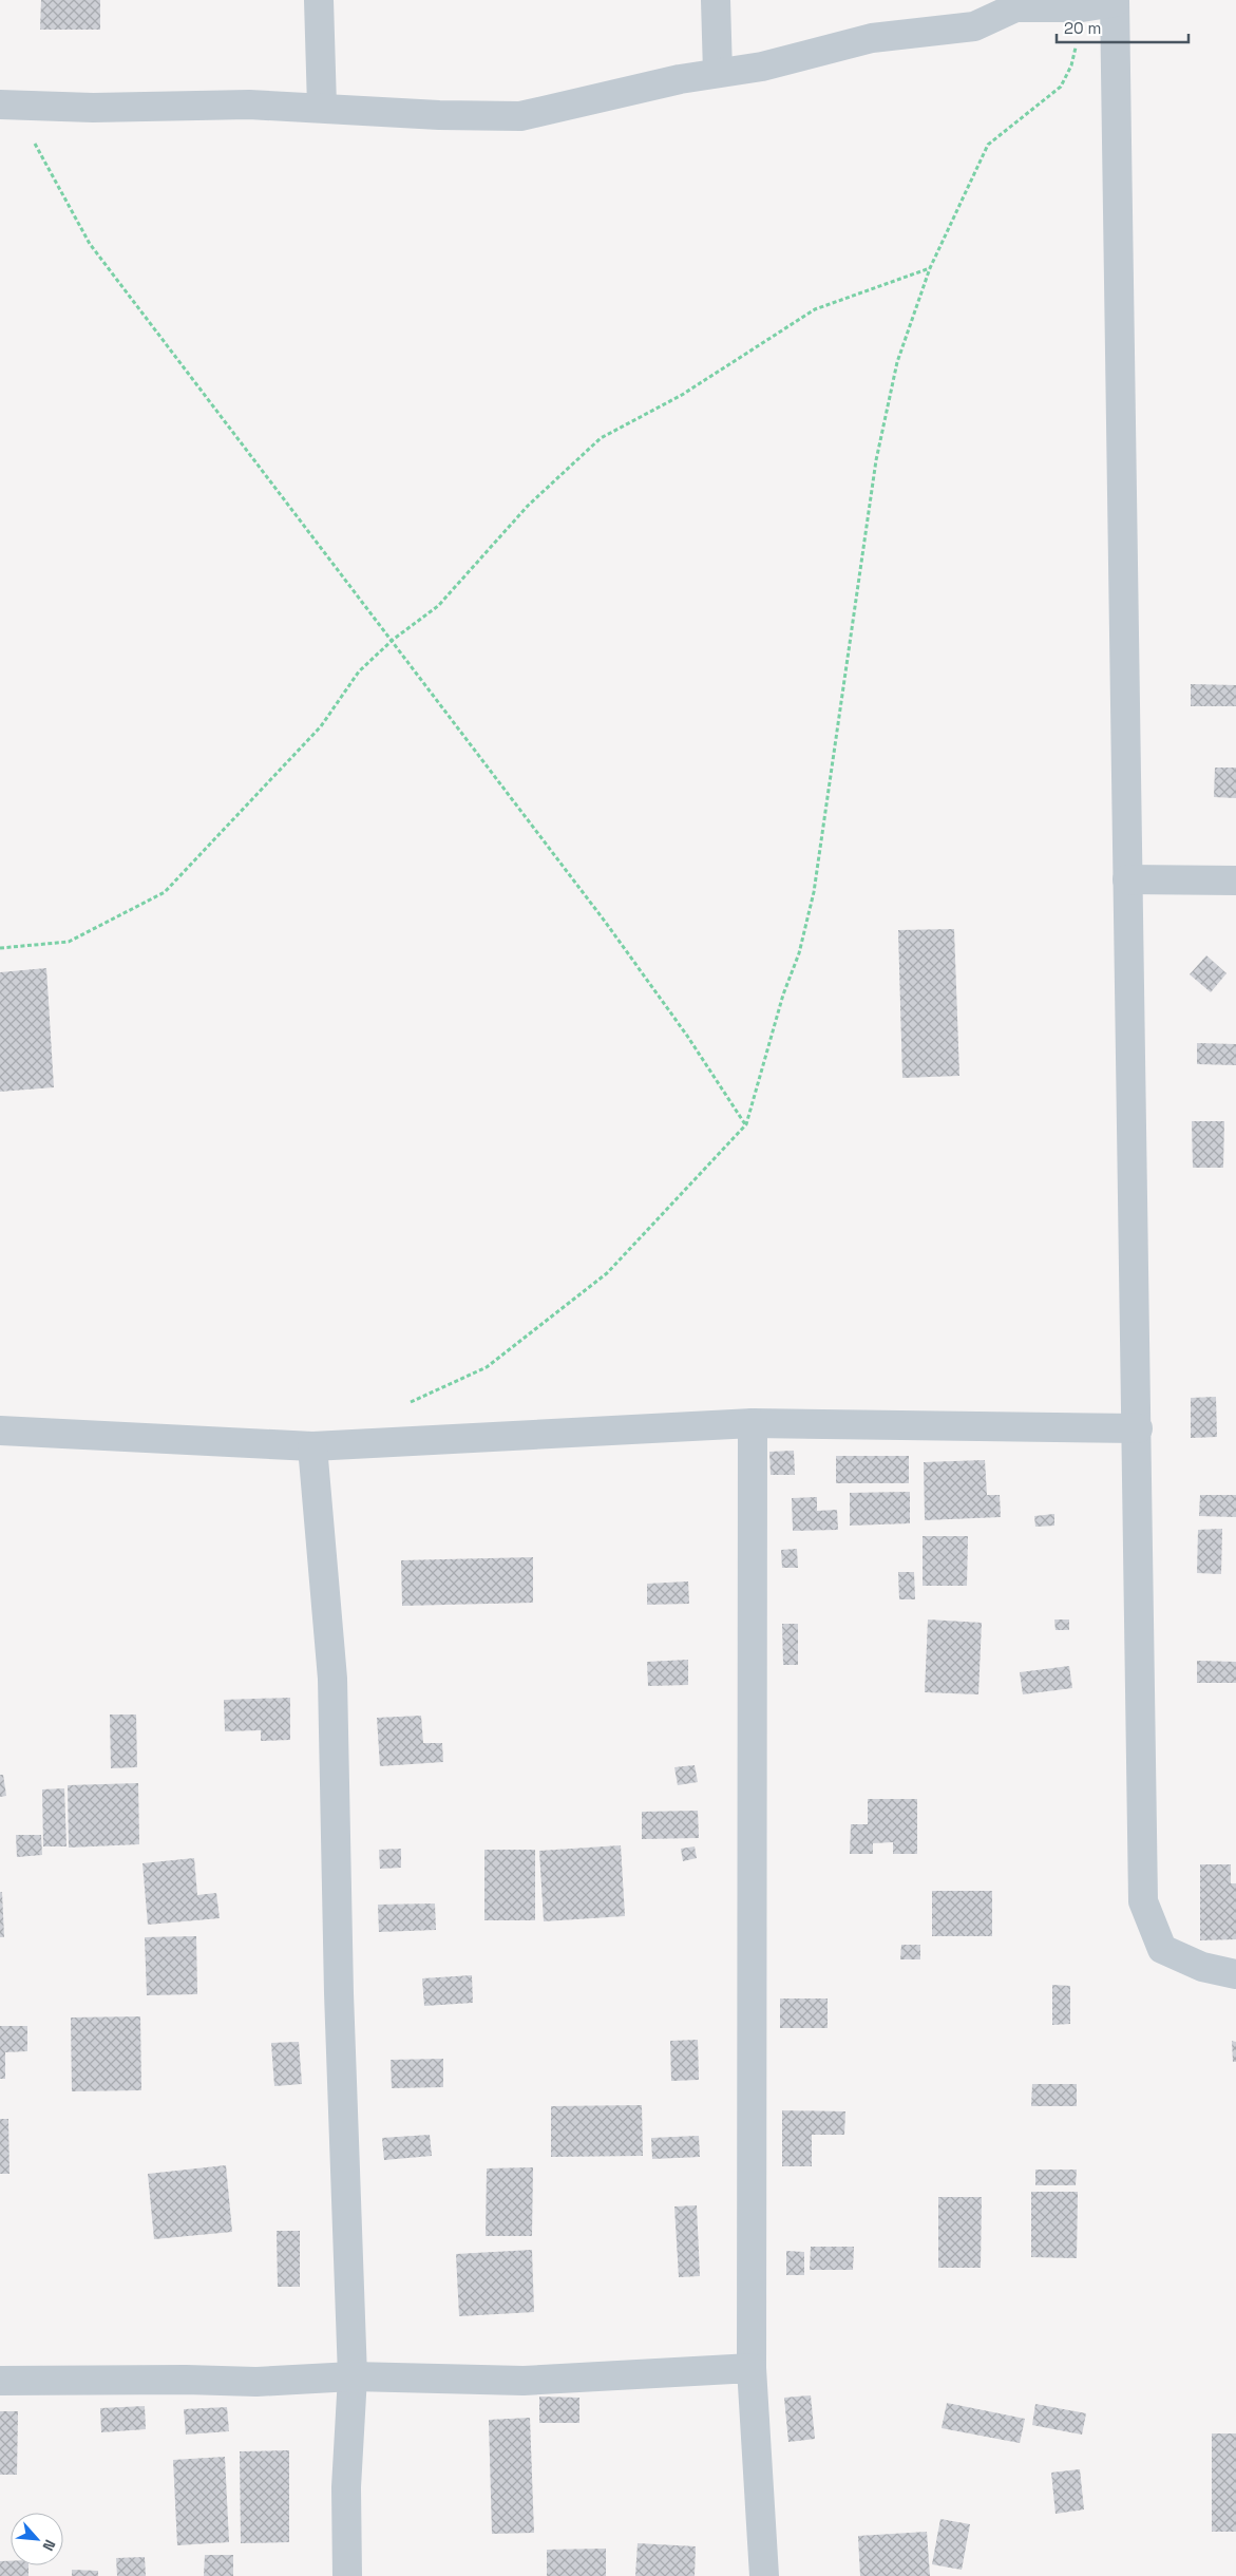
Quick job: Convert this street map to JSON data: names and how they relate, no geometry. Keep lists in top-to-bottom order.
{
  "scale_bar": "20 m",
  "north": "bottom right"
}
